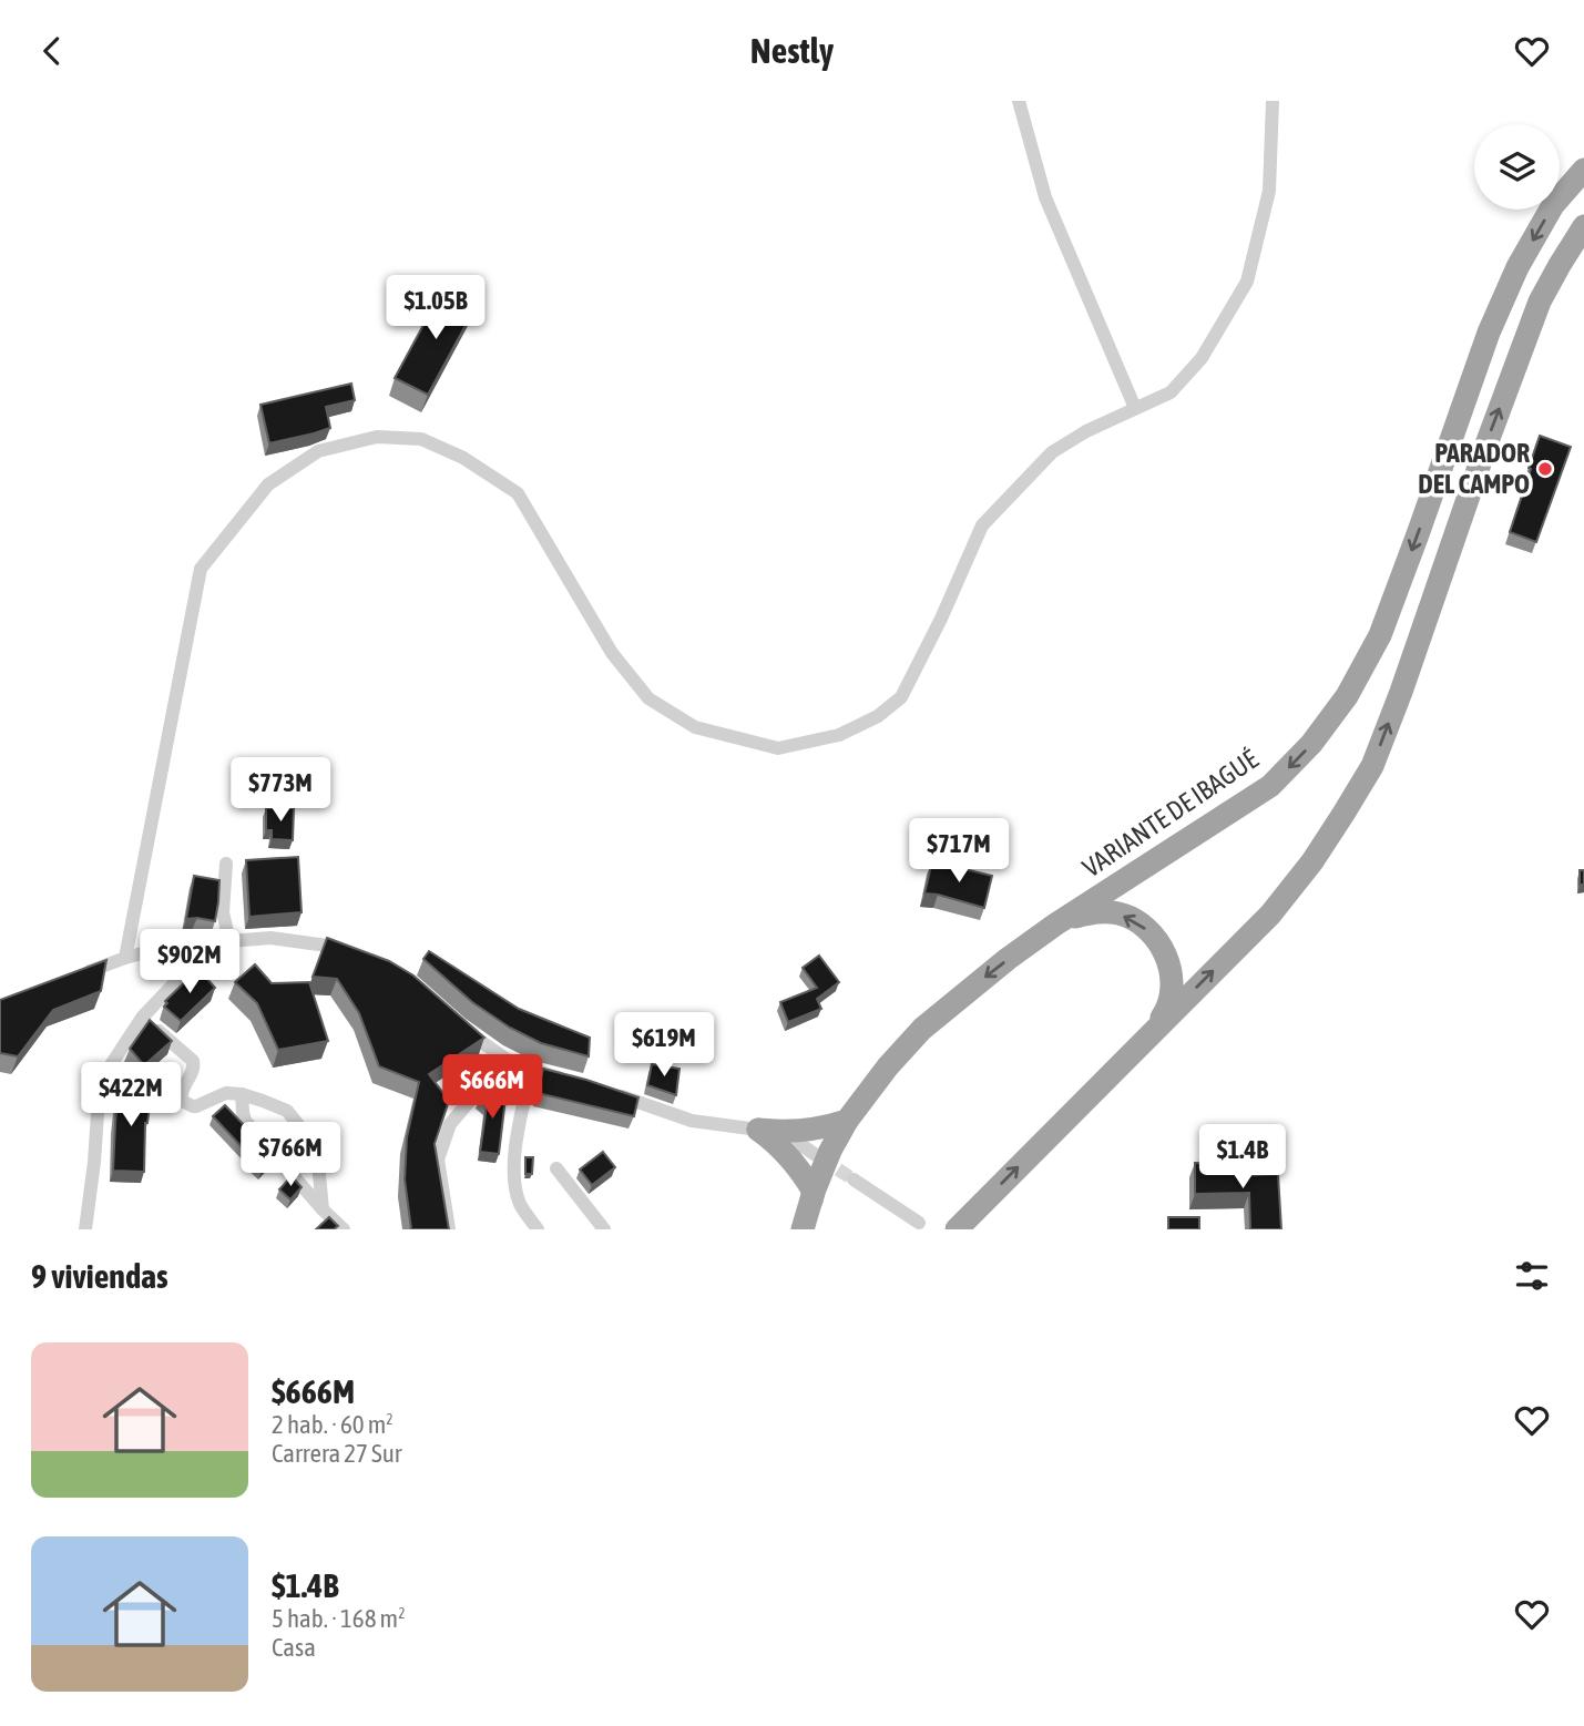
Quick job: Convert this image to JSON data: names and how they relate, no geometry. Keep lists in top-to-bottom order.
{
  "streets": {
    "highway": ["VARIANTE DE IBAGUÉ"]
  },
  "places": ["PARADOR DEL CAMPO"],
  "page": {
    "header": "Nestly",
    "price": [
      "$1.05B",
      "$773M",
      "$717M",
      "$902M",
      "$619M",
      "$666M",
      "$422M",
      "$766M",
      "$1.4B"
    ],
    "heading": "9 viviendas",
    "list": [
      {
        "name": "$666M",
        "note": "2 hab. · 60 m² · Carrera 27 Sur"
      },
      {
        "name": "$1.4B",
        "note": "5 hab. · 168 m² · Casa"
      }
    ]
  }
}
